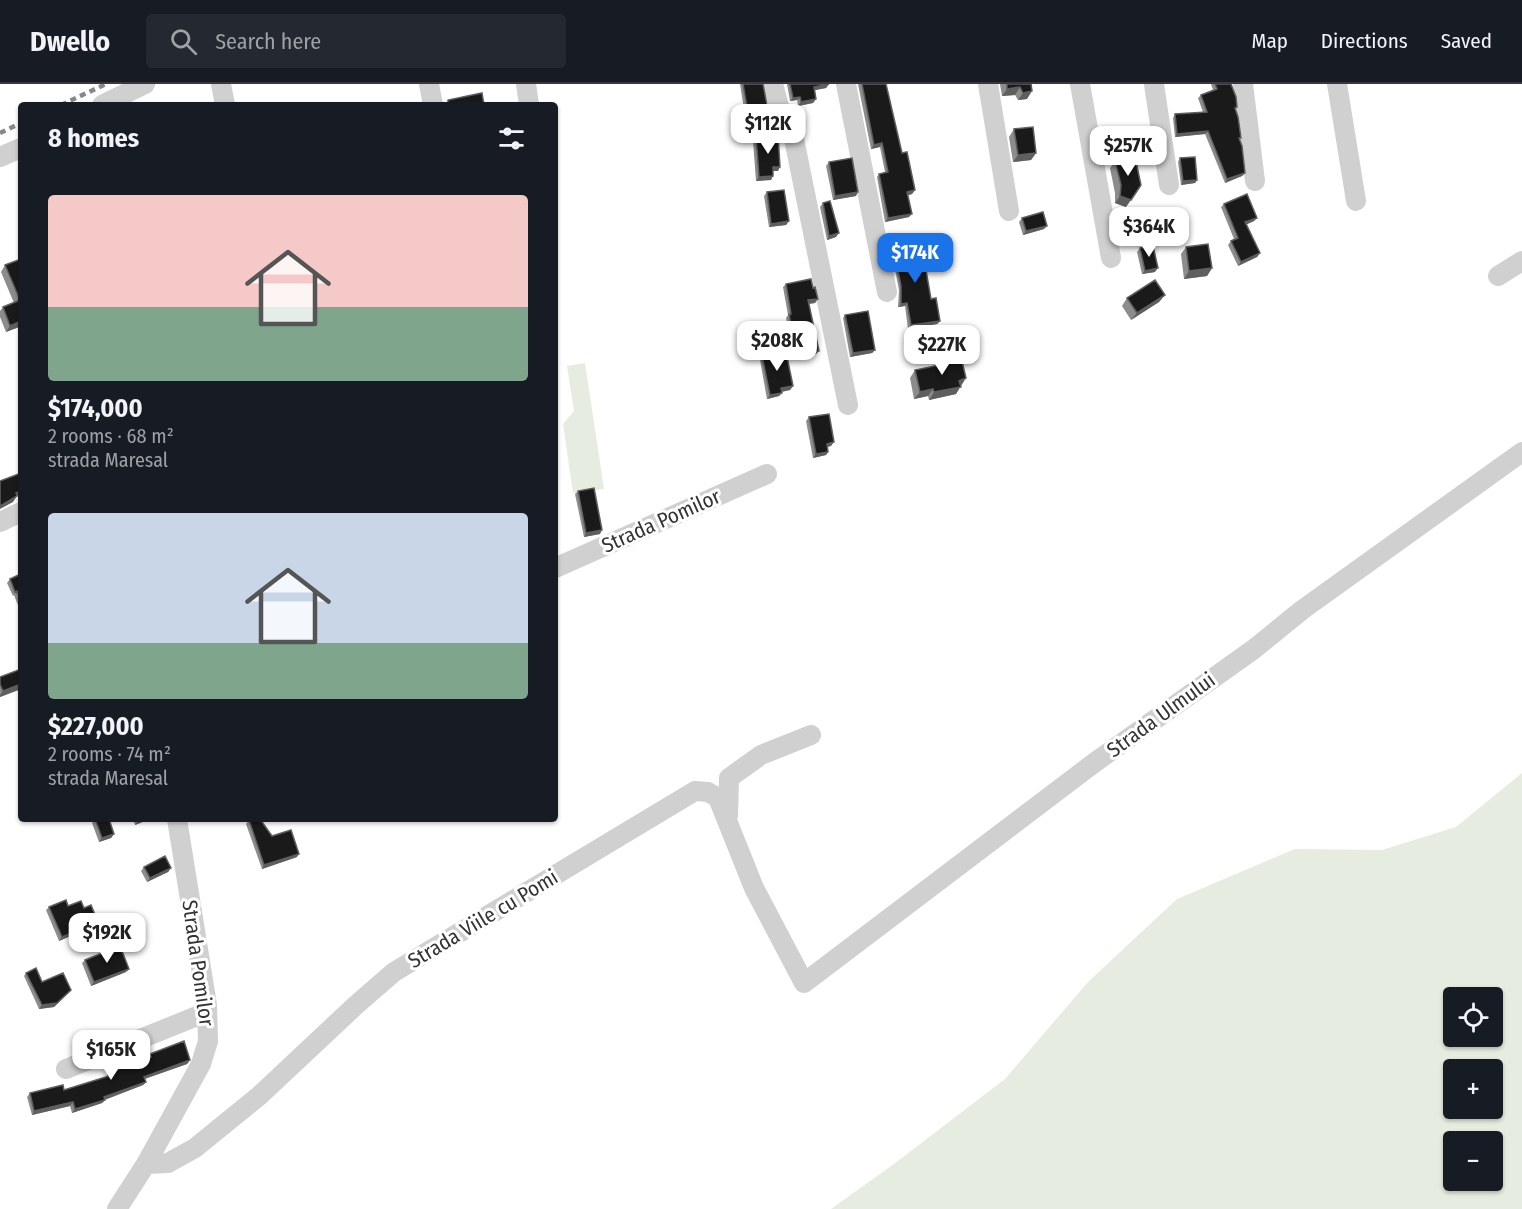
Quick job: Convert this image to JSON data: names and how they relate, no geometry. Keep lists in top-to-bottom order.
{
  "streets": {
    "street": ["Strada Pomilor", "Strada Ulmului", "Strada Viile cu Pomi"]
  },
  "crossings": [
    ["Strada Pomilor", "Strada Viile cu Pomi"]
  ],
  "page": {
    "header": "Dwello",
    "search": "Search here",
    "nav": ["Map", "Directions", "Saved"],
    "heading": "8 homes",
    "price": [
      "$112K",
      "$257K",
      "$364K",
      "$174K",
      "$208K",
      "$227K",
      "$192K",
      "$165K"
    ],
    "list": [
      {
        "name": "$174,000",
        "note": "2 rooms · 68 m² · strada Maresal"
      },
      {
        "name": "$227,000",
        "note": "2 rooms · 74 m² · strada Maresal"
      }
    ],
    "map_buttons": ["+", "−"]
  }
}
